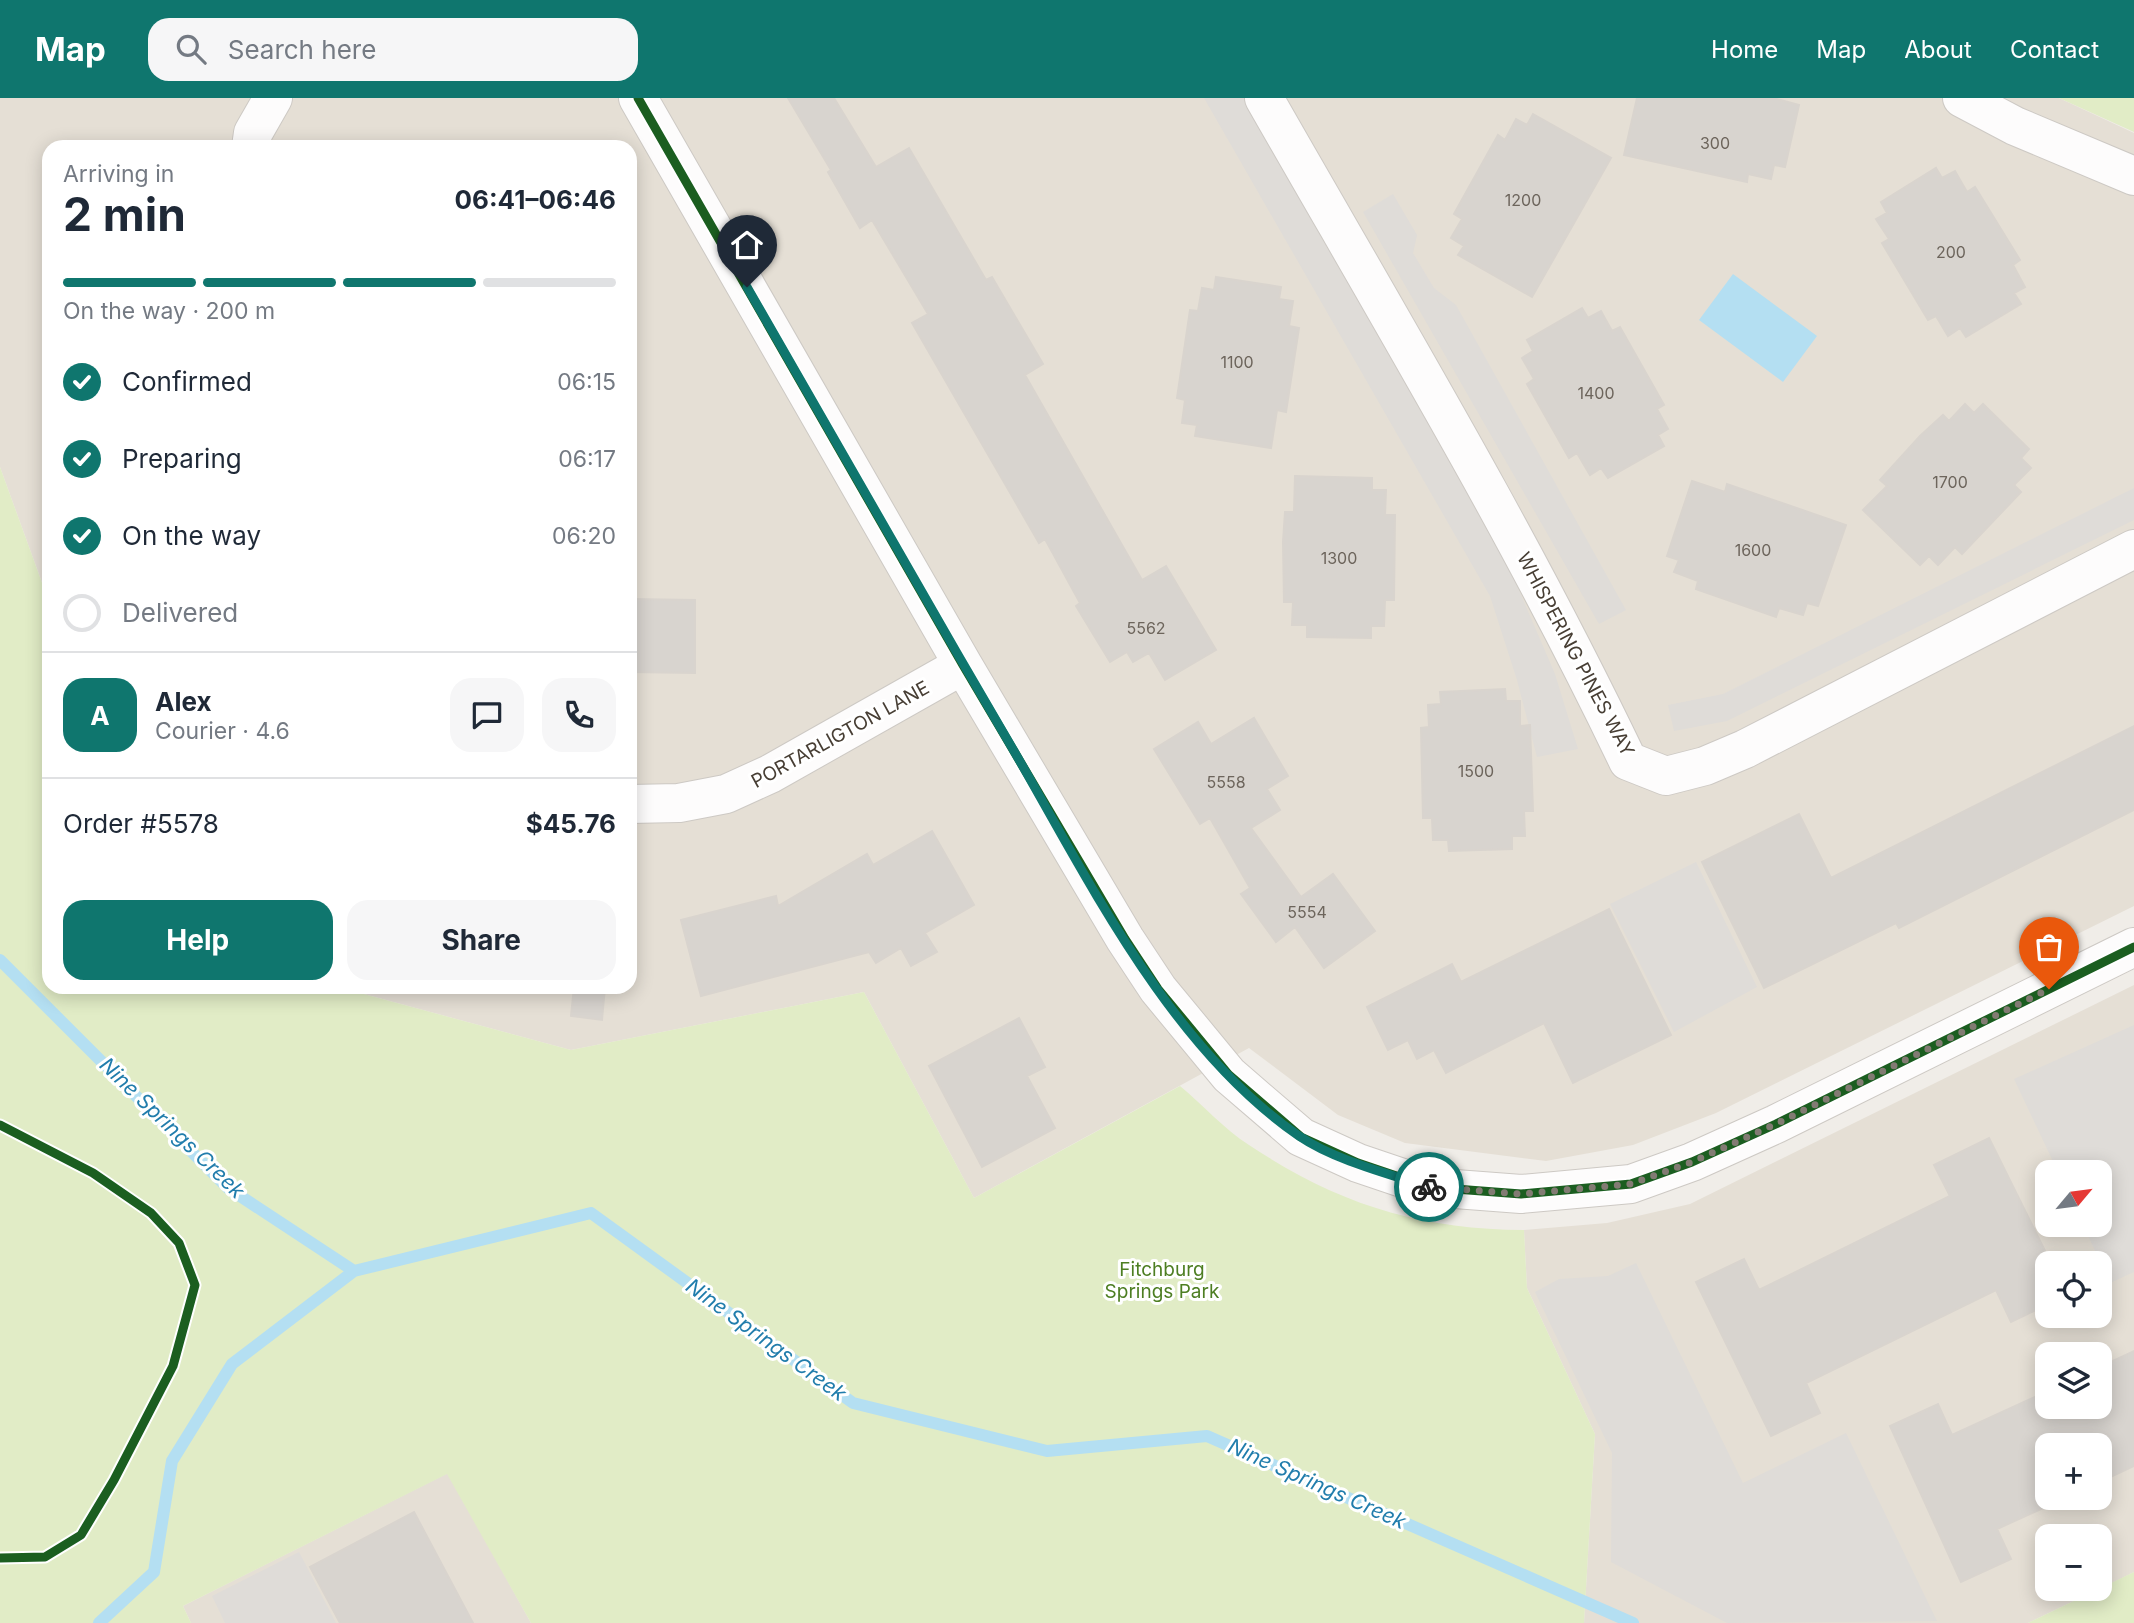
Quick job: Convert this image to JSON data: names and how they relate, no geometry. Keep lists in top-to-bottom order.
{
  "streets": {
    "street": ["WHISPERING PINES WAY", "PORTARLIGTON LANE"]
  },
  "water": ["Nine Springs Creek"],
  "parks": ["Fitchburg Springs Park"],
  "house_numbers": [
    "300",
    "1200",
    "200",
    "1100",
    "1400",
    "1700",
    "1600",
    "1300",
    "5562",
    "1500",
    "5558",
    "5554"
  ],
  "north": "top right",
  "page": {
    "header": "Map",
    "search": "Search here",
    "nav": [
      "Home",
      "Map",
      "About",
      "Contact"
    ],
    "heading": ["2 min", "Arriving in", "06:41–06:46"],
    "panel": [
      "Alex",
      "Courier · 4.6",
      "Order #5578",
      "$45.76"
    ],
    "bar": "On the way · 200 m",
    "list": [
      ["Confirmed", "06:15"],
      ["Preparing", "06:17"],
      ["On the way", "06:20"],
      "Delivered"
    ],
    "round": "A",
    "buttons": ["Help", "Share"],
    "map_buttons": ["+", "−"]
  }
}
